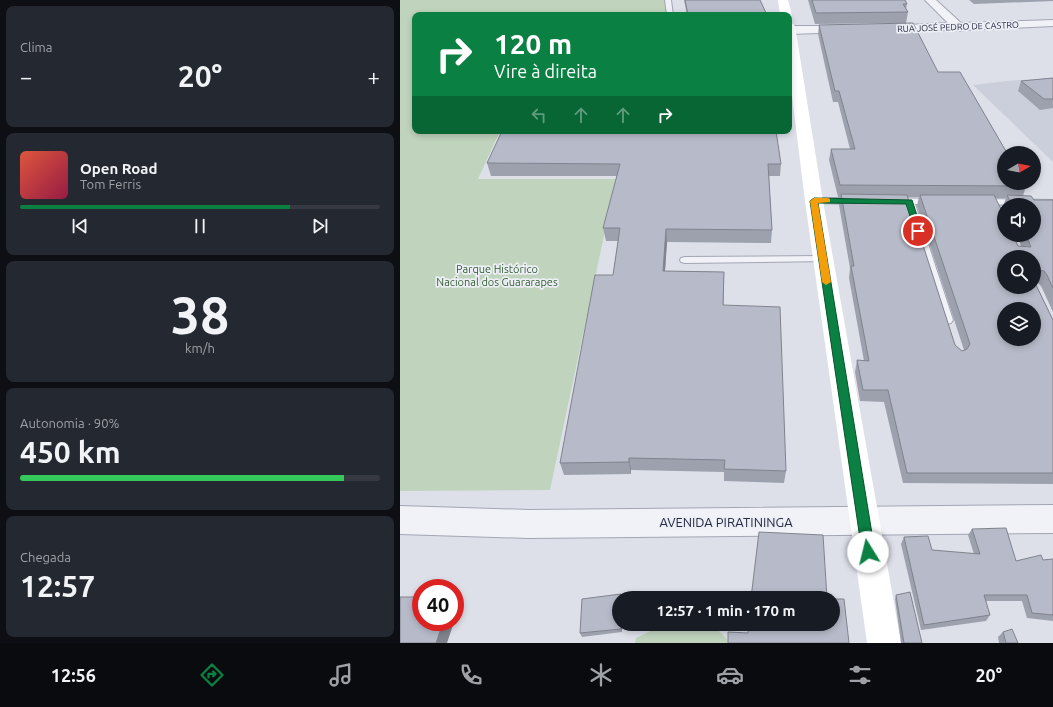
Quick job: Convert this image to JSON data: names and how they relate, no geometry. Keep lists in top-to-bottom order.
{
  "streets": {
    "street": ["RUA JOSÉ PEDRO DE CASTRO", "AVENIDA PIRATININGA"]
  },
  "parks": ["Parque Histórico Nacional dos Guararapes"],
  "north": "right",
  "page": {
    "tile": [
      "Clima",
      ["38", "km/h"],
      ["Autonomia · 90%", "450 km"],
      ["Chegada", "12:57"]
    ],
    "turn": ["120 m", "Vire à direita"],
    "heat": ["−", "20°", "+"],
    "song": ["Open Road", "Tom Ferris"],
    "limit": "40",
    "trip": "12:57 · 1 min · 170 m",
    "tabs": ["12:56", "20°"]
  }
}
